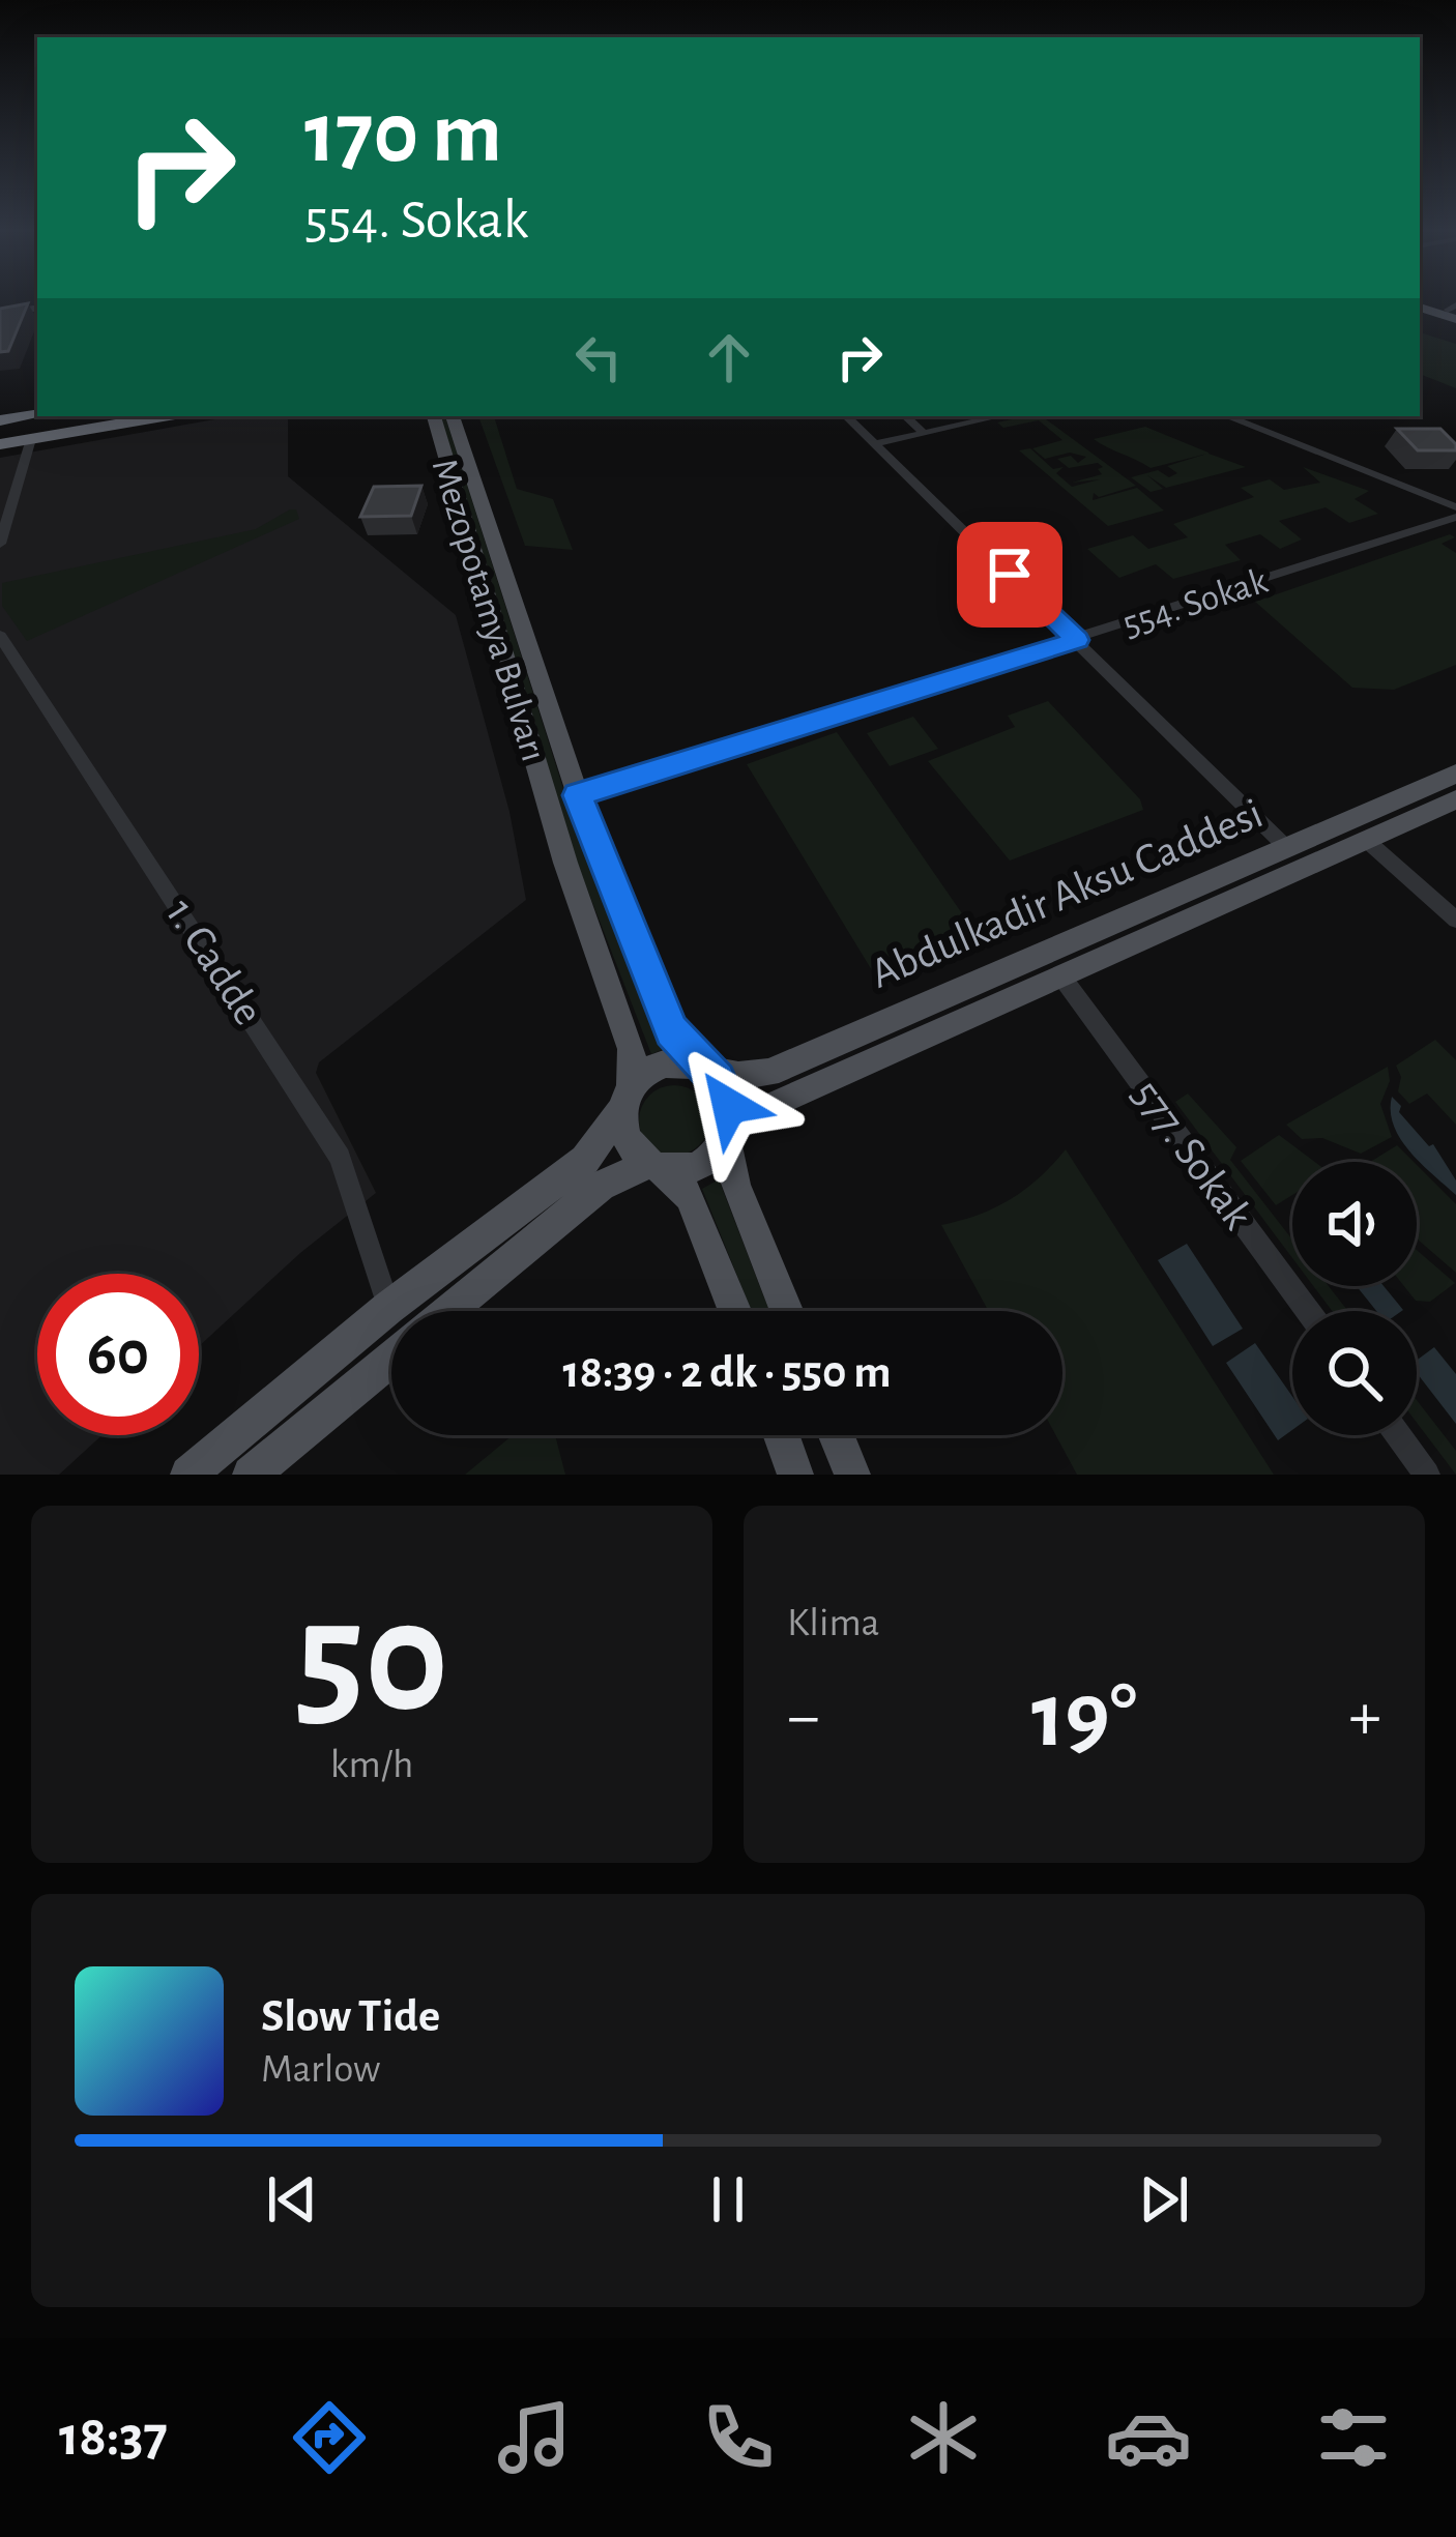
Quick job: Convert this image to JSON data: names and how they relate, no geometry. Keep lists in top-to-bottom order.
{
  "streets": {
    "main road": ["Mezopotamya Bulvarı", "Abdulkadir Aksu Caddesi"],
    "street": ["554. Sokak", "1. Cadde", "577. Sokak"]
  },
  "crossings": [
    ["554. Sokak", "Mezopotamya Bulvarı"],
    ["Mezopotamya Bulvarı", "Abdulkadir Aksu Caddesi"],
    ["Abdulkadir Aksu Caddesi", "577. Sokak"]
  ],
  "page": {
    "turn": ["170 m", "554. Sokak"],
    "limit": "60",
    "trip": "18:39 · 2 dk · 550 m",
    "tile": [
      ["50", "km/h"],
      "Klima"
    ],
    "heat": ["−", "19°", "+"],
    "song": ["Slow Tide", "Marlow"],
    "tabs": "18:37"
  }
}
